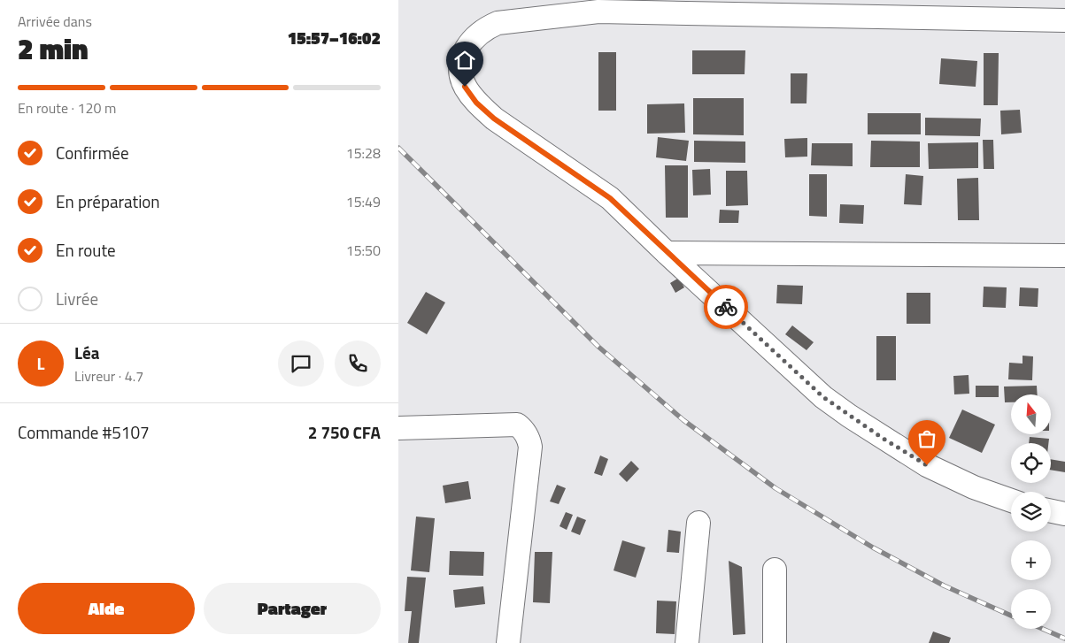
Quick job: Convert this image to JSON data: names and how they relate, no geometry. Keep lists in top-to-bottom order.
{
  "north": "top",
  "page": {
    "heading": ["2 min", "Arrivée dans", "15:57–16:02"],
    "panel": [
      "Léa",
      "Livreur · 4.7",
      "Commande #5107",
      "2 750 CFA"
    ],
    "bar": "En route · 120 m",
    "list": [
      ["Confirmée", "15:28"],
      ["En préparation", "15:49"],
      ["En route", "15:50"],
      "Livrée"
    ],
    "round": "L",
    "map_buttons": ["+", "−"],
    "buttons": ["Aide", "Partager"]
  }
}
